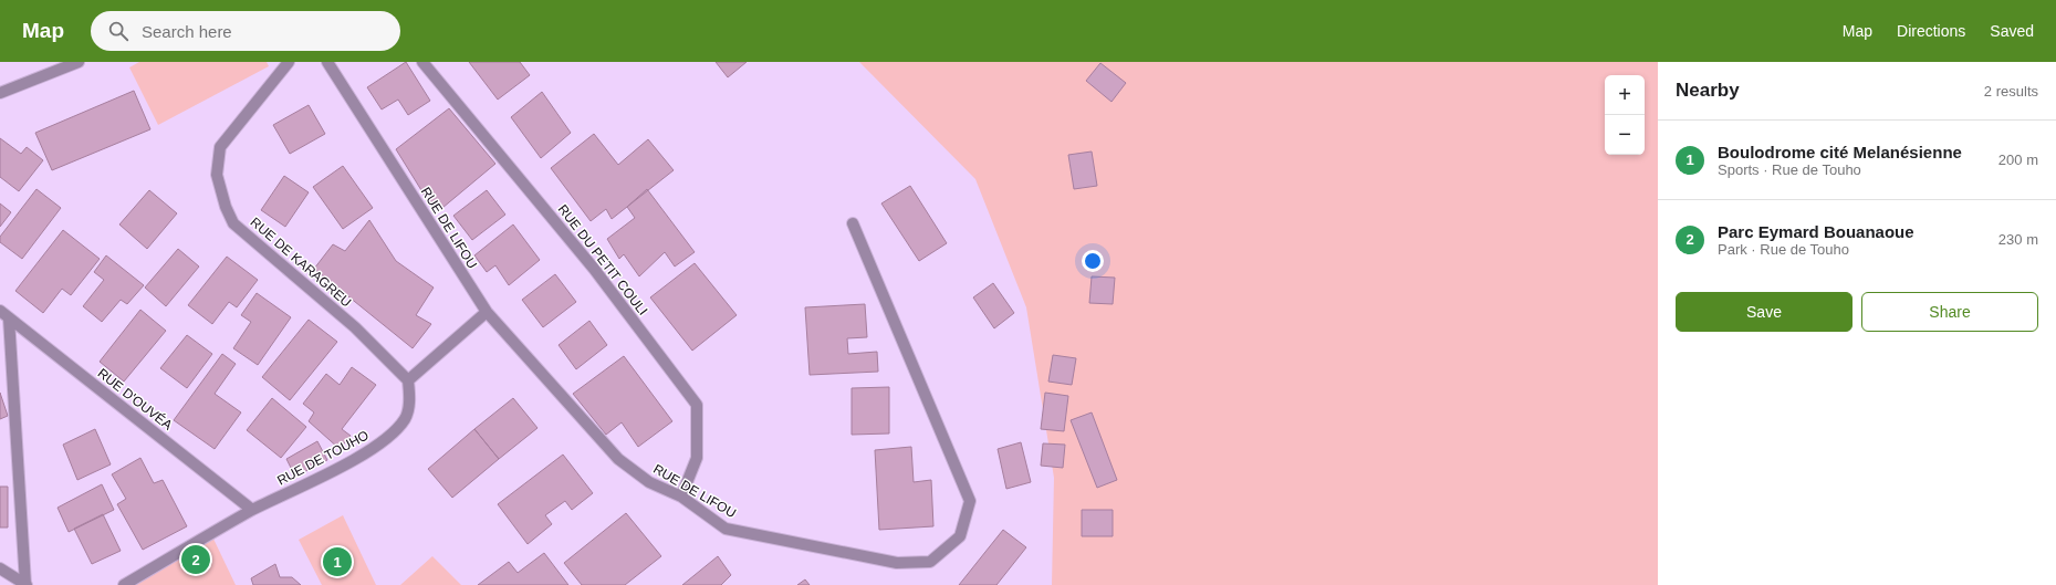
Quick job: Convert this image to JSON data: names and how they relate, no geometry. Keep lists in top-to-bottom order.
{
  "streets": {
    "street": [
      "RUE DE LIFOU",
      "RUE DU PETIT COULI",
      "RUE DE KARAGREU",
      "RUE D'OUVÉA",
      "RUE DE TOUHO"
    ]
  },
  "crossings": [
    ["RUE DE LIFOU", "RUE DU PETIT COULI"],
    ["RUE DE KARAGREU", "RUE DE TOUHO"],
    ["RUE D'OUVÉA", "RUE DE TOUHO"]
  ],
  "page": {
    "header": "Map",
    "search": "Search here",
    "nav": ["Map", "Directions", "Saved"],
    "heading": ["Nearby", "2 results"],
    "map_buttons": ["+", "−"],
    "list": [
      {
        "mark": "1",
        "name": "Boulodrome cité Melanésienne",
        "note": "Sports · Rue de Touho",
        "value": "200 m"
      },
      {
        "mark": "2",
        "name": "Parc Eymard Bouanaoue",
        "note": "Park · Rue de Touho",
        "value": "230 m"
      }
    ],
    "buttons": ["Save", "Share"],
    "pins": ["2", "1"]
  }
}
